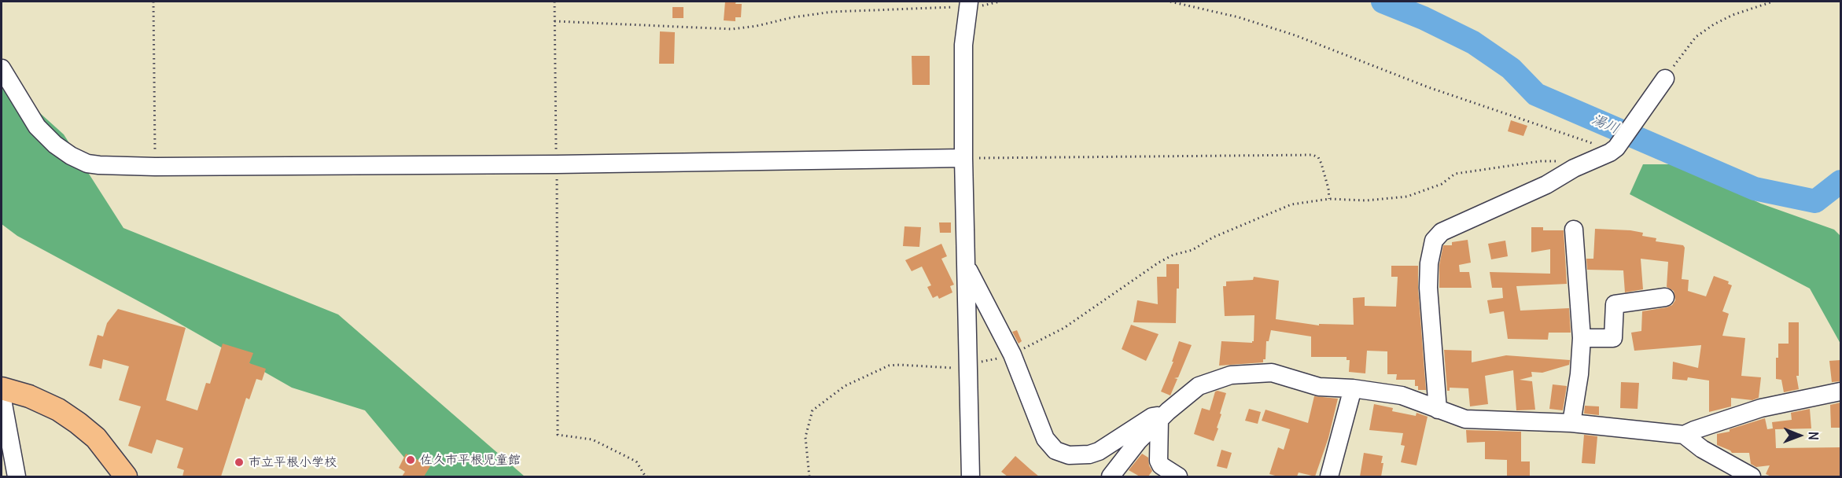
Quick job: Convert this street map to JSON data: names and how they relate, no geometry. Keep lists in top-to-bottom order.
{
  "water": ["湯川"],
  "places": ["佐久市平根児童館", "市立平根小学校"],
  "north": "right"
}
